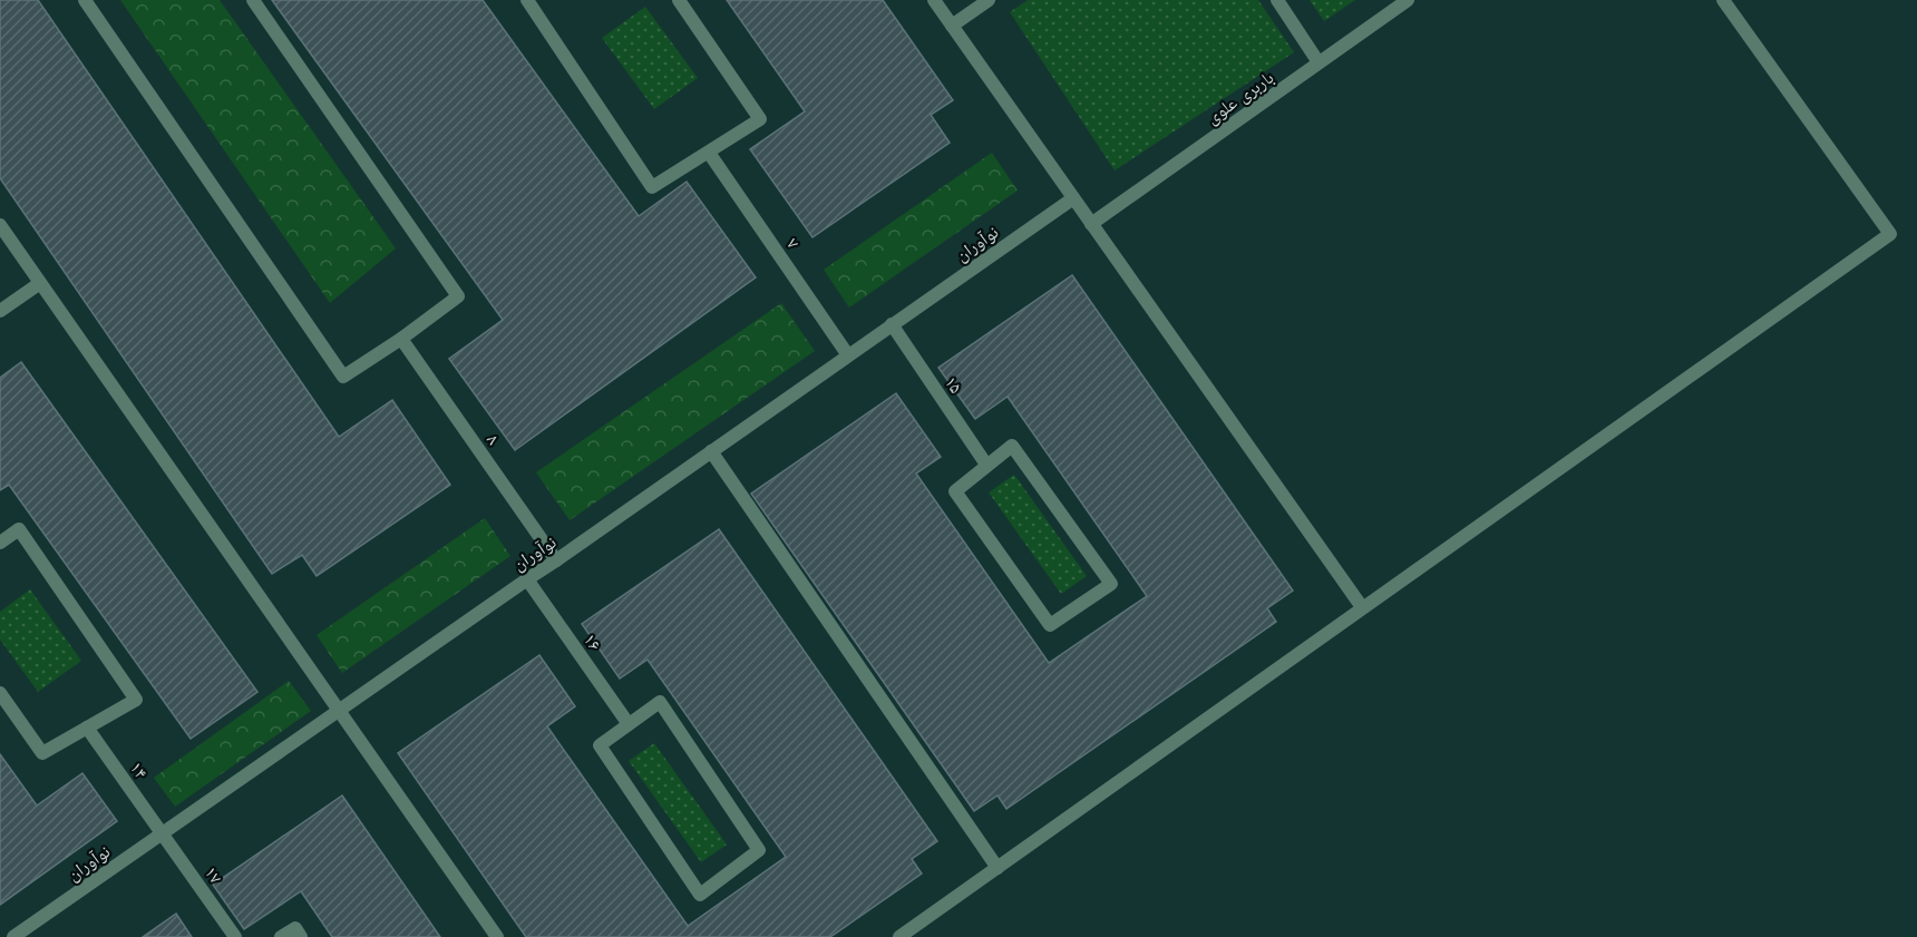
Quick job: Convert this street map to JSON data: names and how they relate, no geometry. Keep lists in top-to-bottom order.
{
  "streets": {
    "street": [
      "باربری علوی",
      "۷",
      "نوآوران",
      "۱۵",
      "۸",
      "۱۶",
      "۱۴",
      "۱۷"
    ]
  },
  "crossings": [
    ["۷", "نوآوران"],
    ["نوآوران", "۱۵"],
    ["نوآوران", "۸"],
    ["نوآوران", "۱۶"],
    ["نوآوران", "۱۴"],
    ["نوآوران", "۱۷"],
    ["۱۴", "۱۷"]
  ]
}
